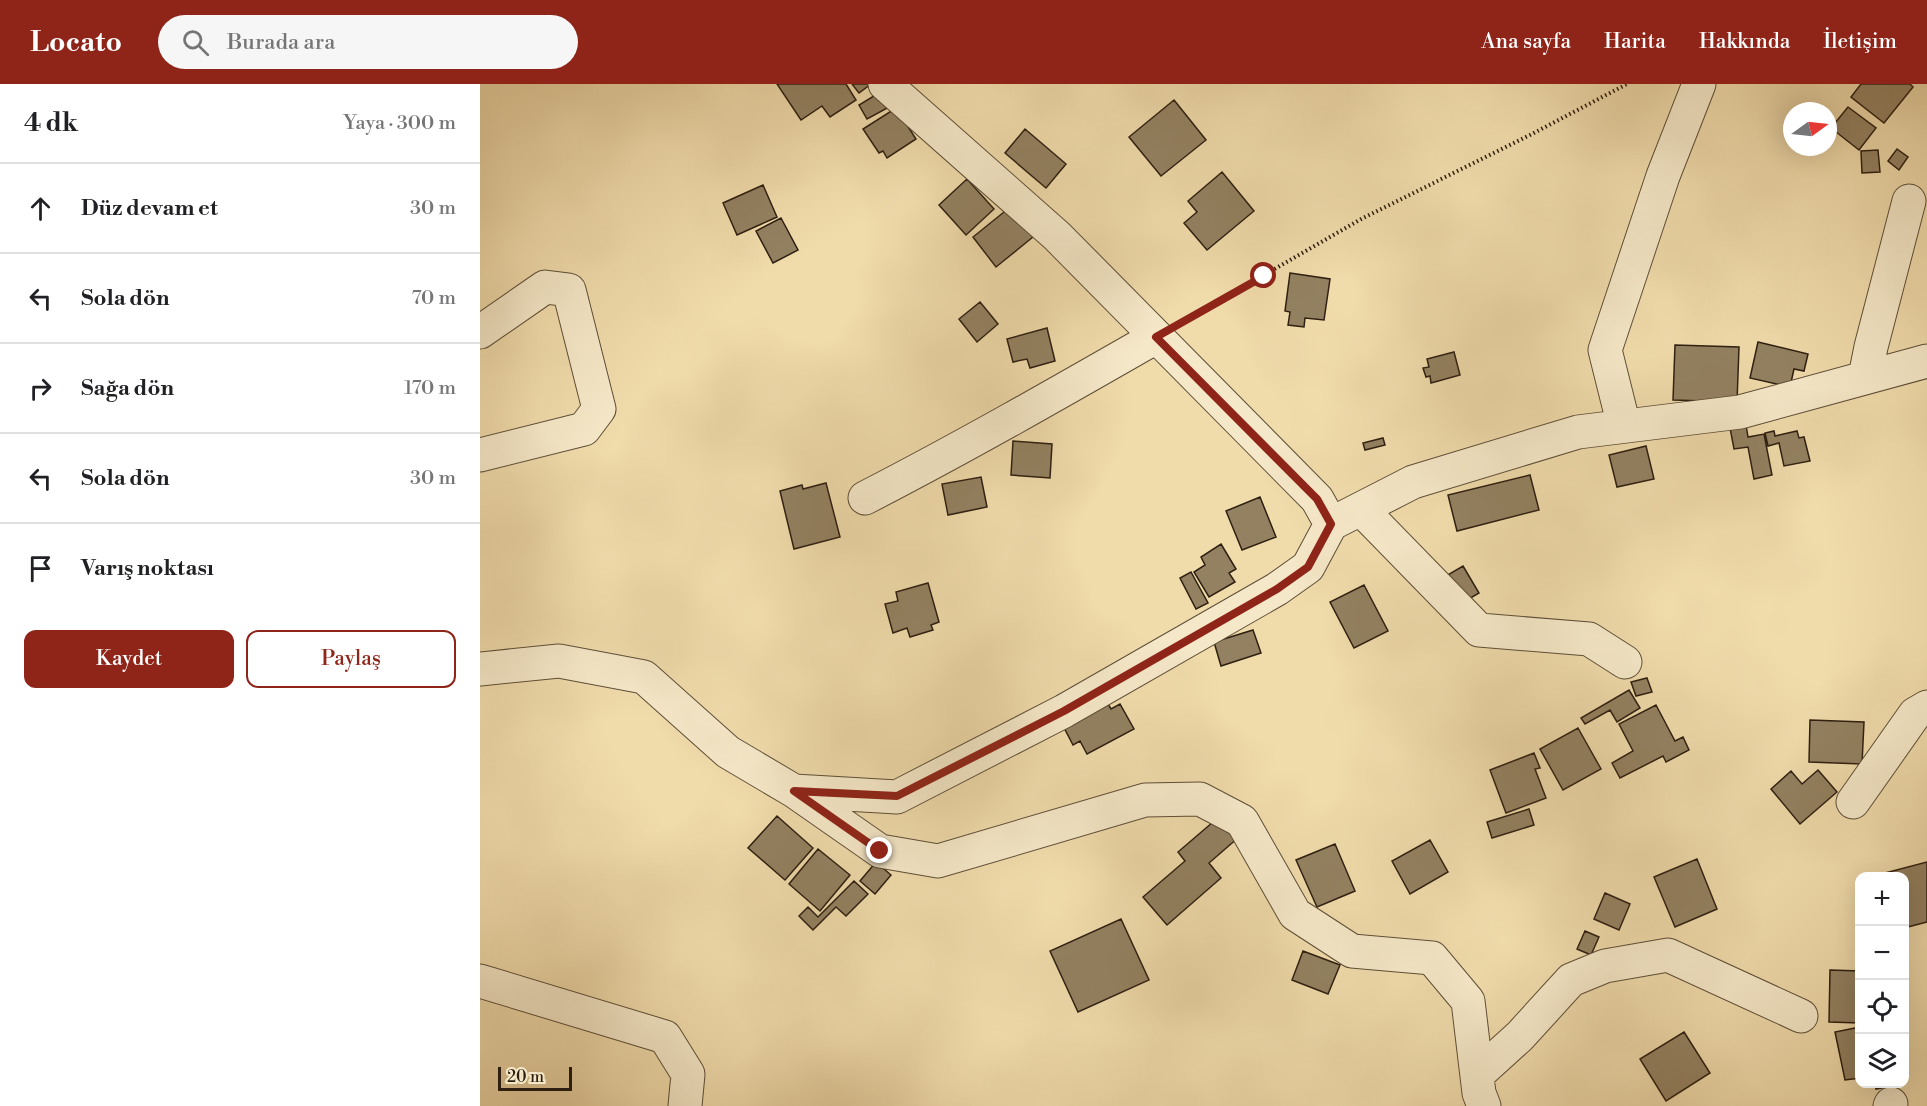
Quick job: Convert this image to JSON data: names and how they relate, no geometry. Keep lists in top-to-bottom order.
{
  "scale_bar": "20 m",
  "north": "right",
  "page": {
    "header": "Locato",
    "search": "Burada ara",
    "nav": [
      "Ana sayfa",
      "Harita",
      "Hakkında",
      "İletişim"
    ],
    "heading": ["4 dk", "Yaya · 300 m"],
    "list": [
      ["Düz devam et", "30 m"],
      ["Sola dön", "70 m"],
      ["Sağa dön", "170 m"],
      ["Sola dön", "30 m"],
      "Varış noktası"
    ],
    "buttons": ["Kaydet", "Paylaş"],
    "map_buttons": ["+", "−"],
    "scale": "20 m"
  }
}
